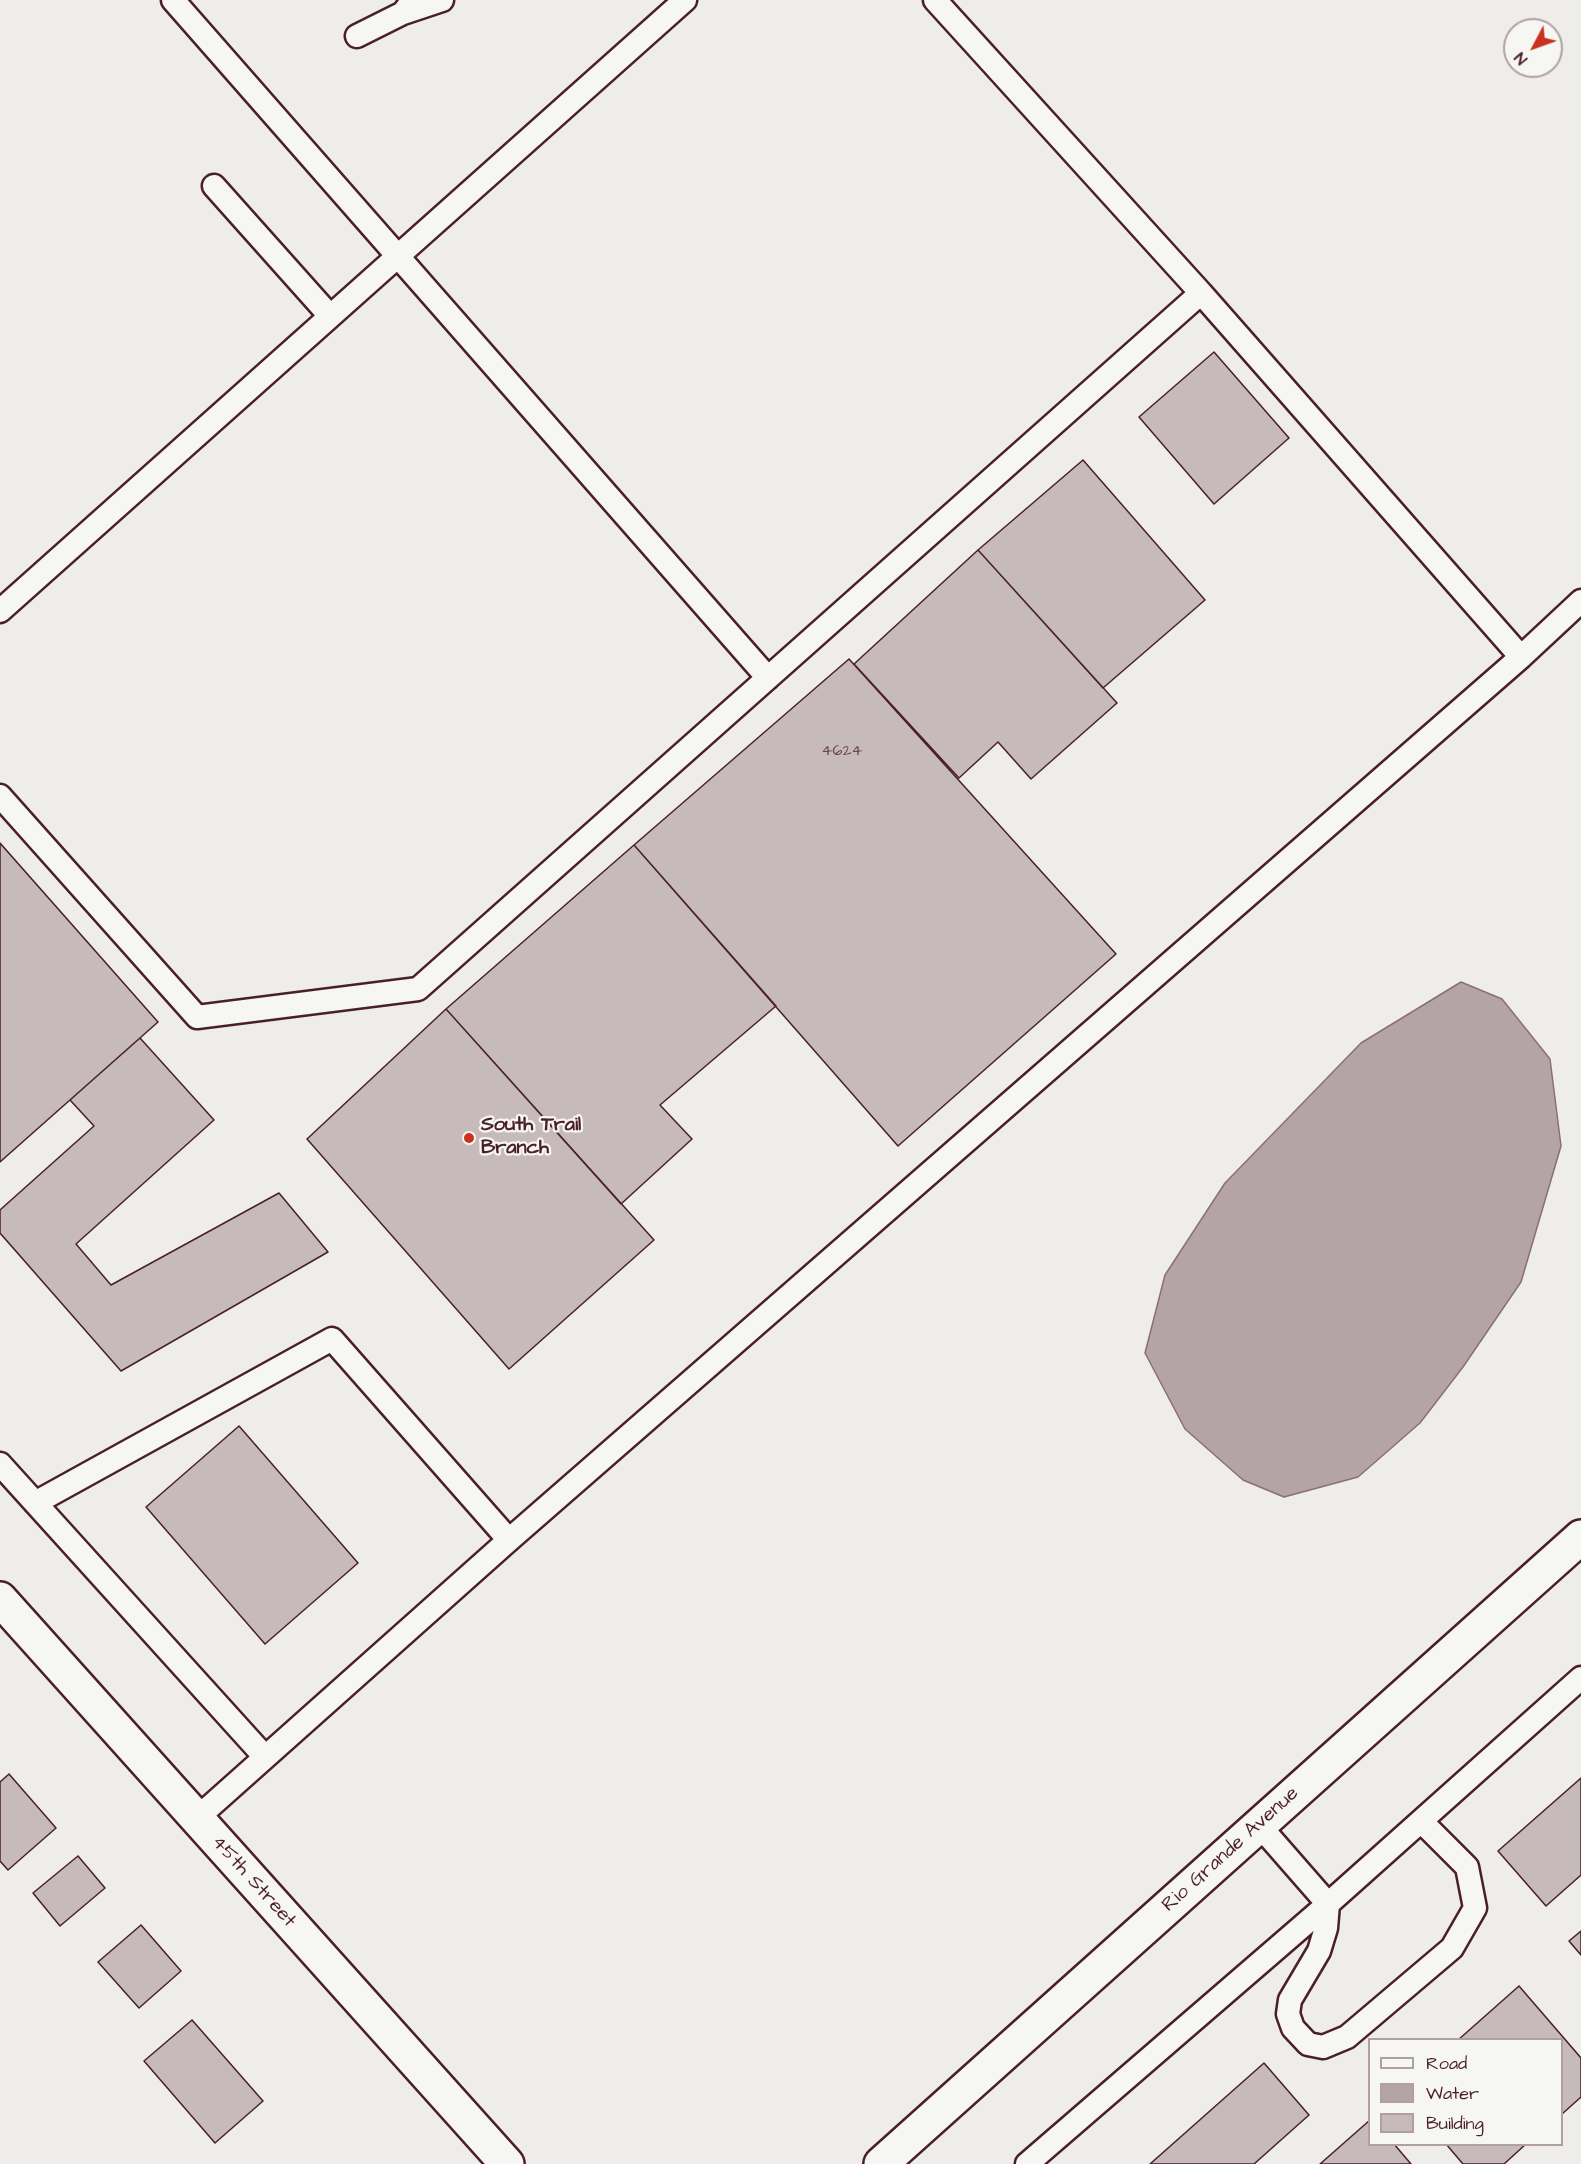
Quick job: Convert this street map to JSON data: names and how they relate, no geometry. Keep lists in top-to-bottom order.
{
  "streets": {
    "street": ["Rio Grande Avenue", "45th Street"]
  },
  "places": ["South Trail Branch"],
  "house_numbers": ["4624"],
  "legend": ["Road", "Water", "Building"],
  "north": "bottom left"
}
